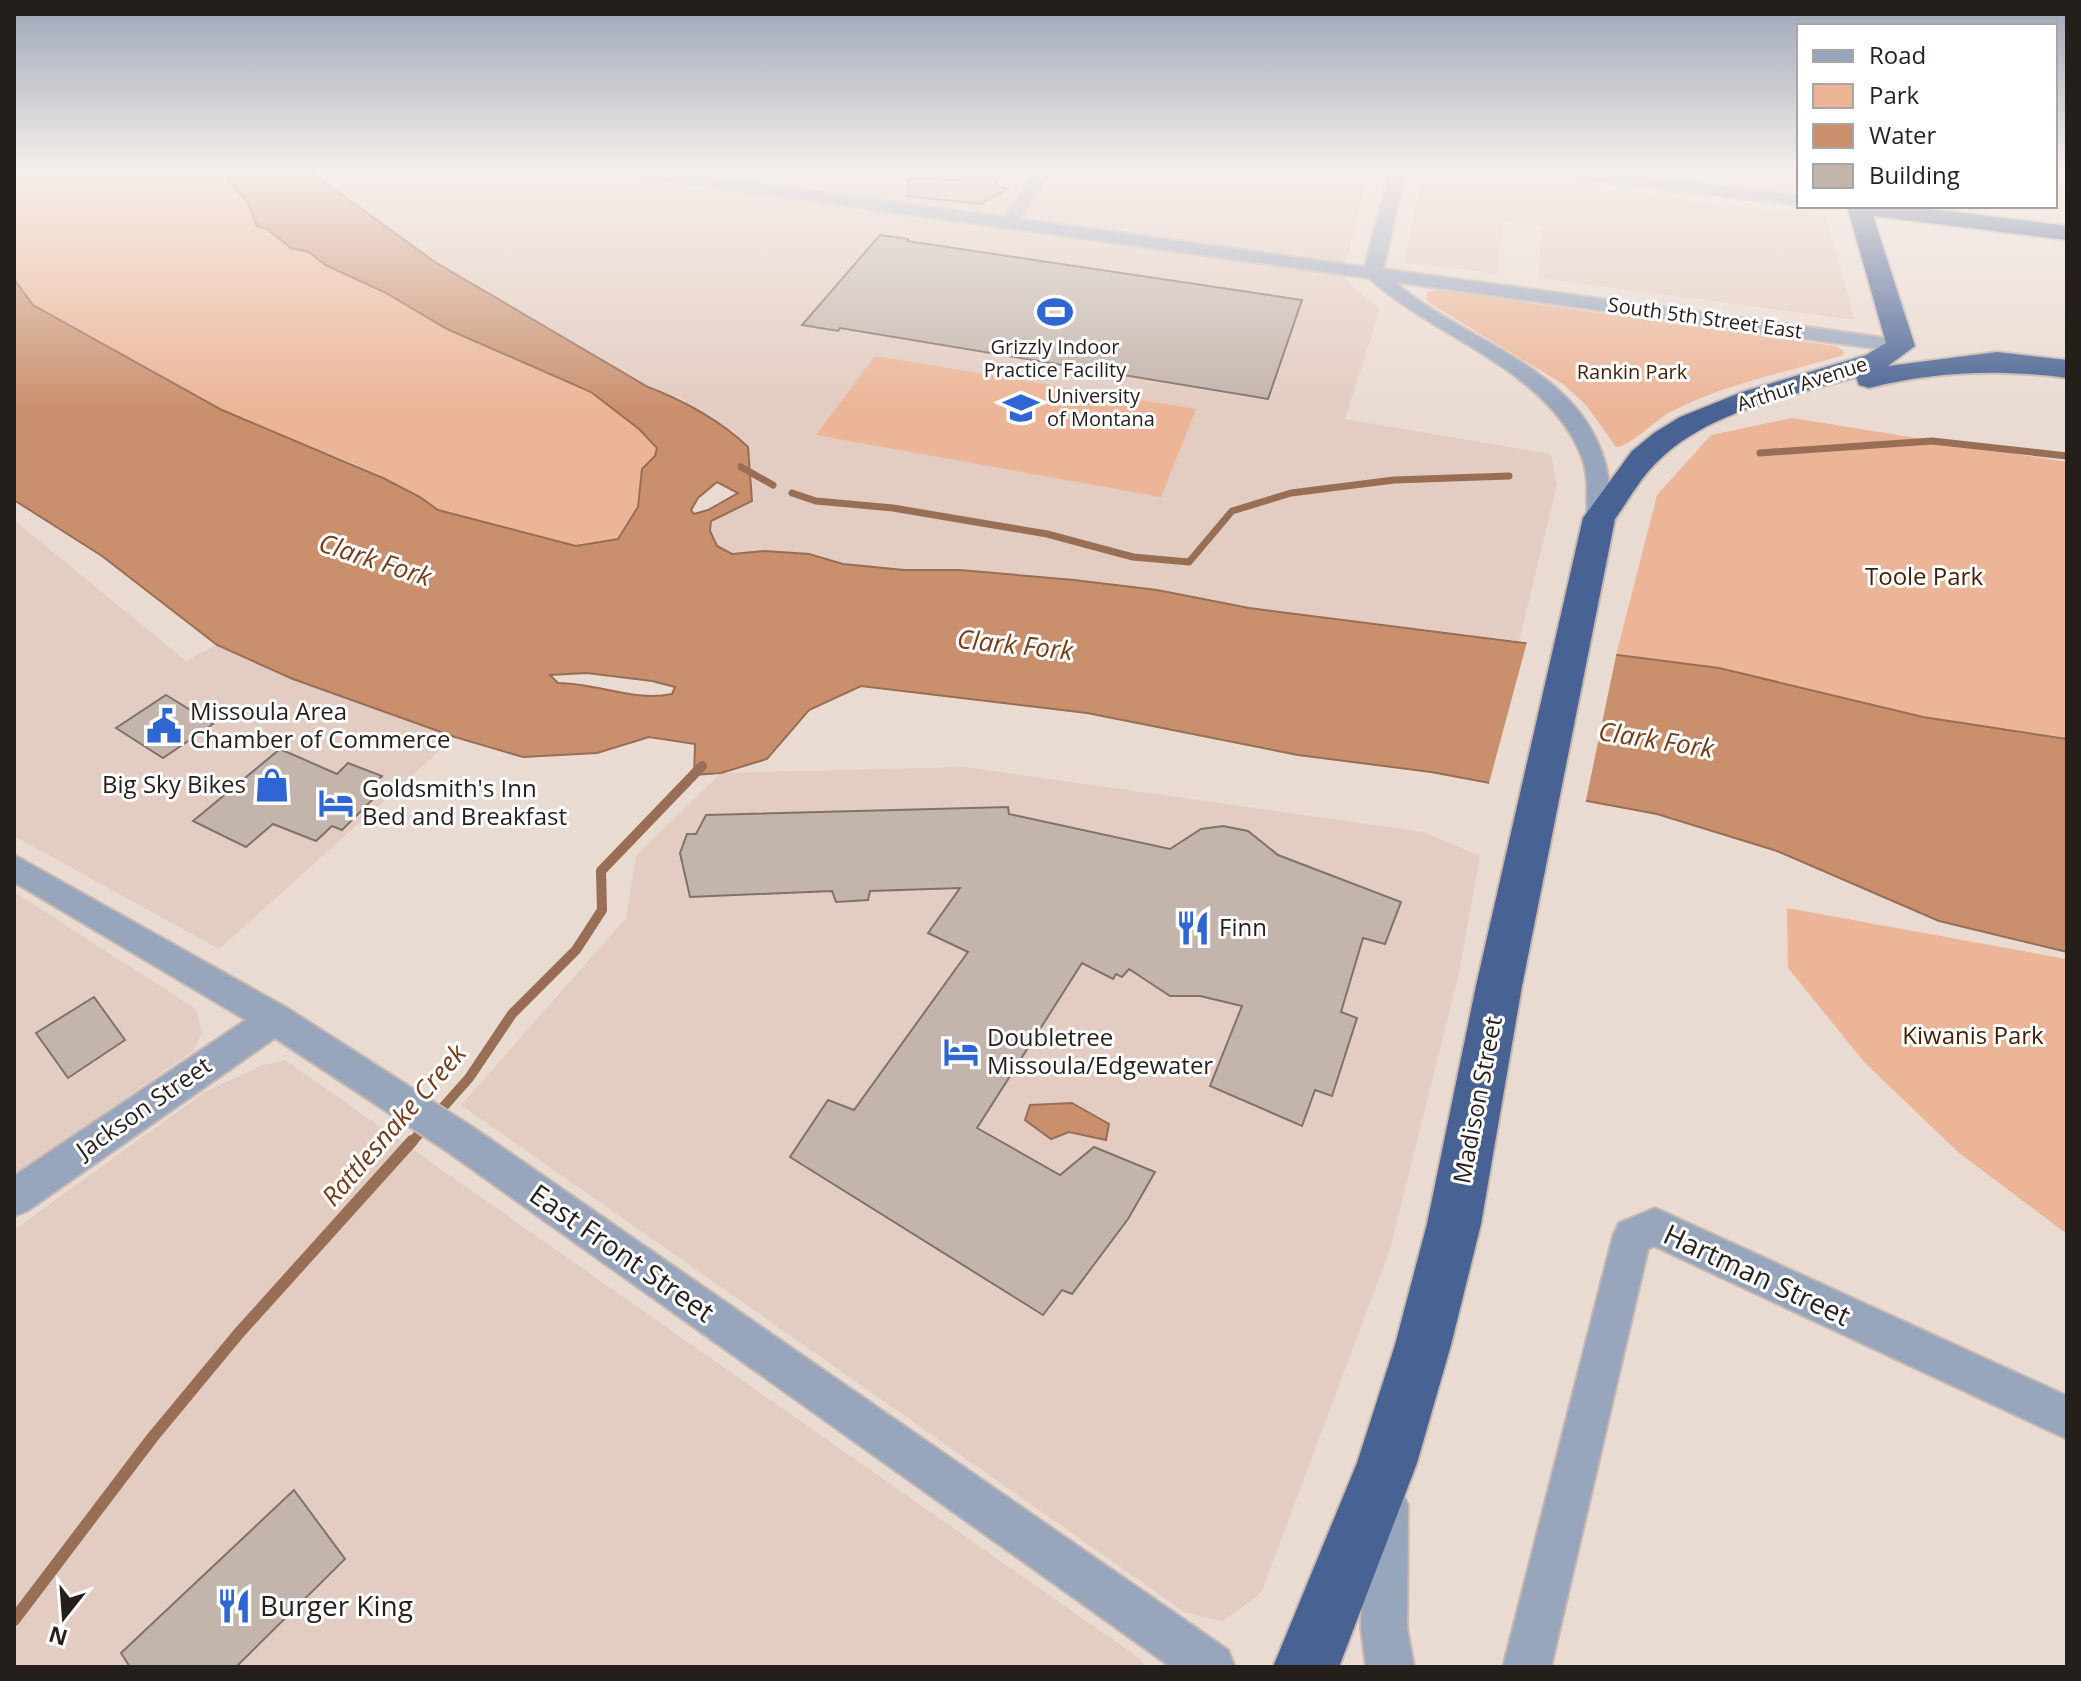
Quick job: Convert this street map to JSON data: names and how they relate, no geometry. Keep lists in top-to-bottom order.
{
  "streets": {
    "highway": ["South 5th Street East", "Arthur Avenue", "Madison Street"],
    "street": ["Jackson Street", "East Front Street", "Hartman Street"]
  },
  "crossings": [
    ["South 5th Street East", "Arthur Avenue"],
    ["Arthur Avenue", "Madison Street"],
    ["Jackson Street", "East Front Street"]
  ],
  "water": ["Clark Fork", "Rattlesnake Creek"],
  "parks": ["Rankin Park", "Toole Park", "Kiwanis Park"],
  "places": {
    "sports": ["Grizzly Indoor Practice Facility"],
    "school or university": ["University of Montana"],
    "public building": ["Missoula Area Chamber of Commerce"],
    "shop": ["Big Sky Bikes"],
    "hotel": ["Goldsmith's Inn Bed and Breakfast", "Doubletree Missoula/Edgewater"],
    "restaurant": ["Finn", "Burger King"]
  },
  "legend": [
    "Road",
    "Park",
    "Water",
    "Building"
  ],
  "north": "bottom"
}
